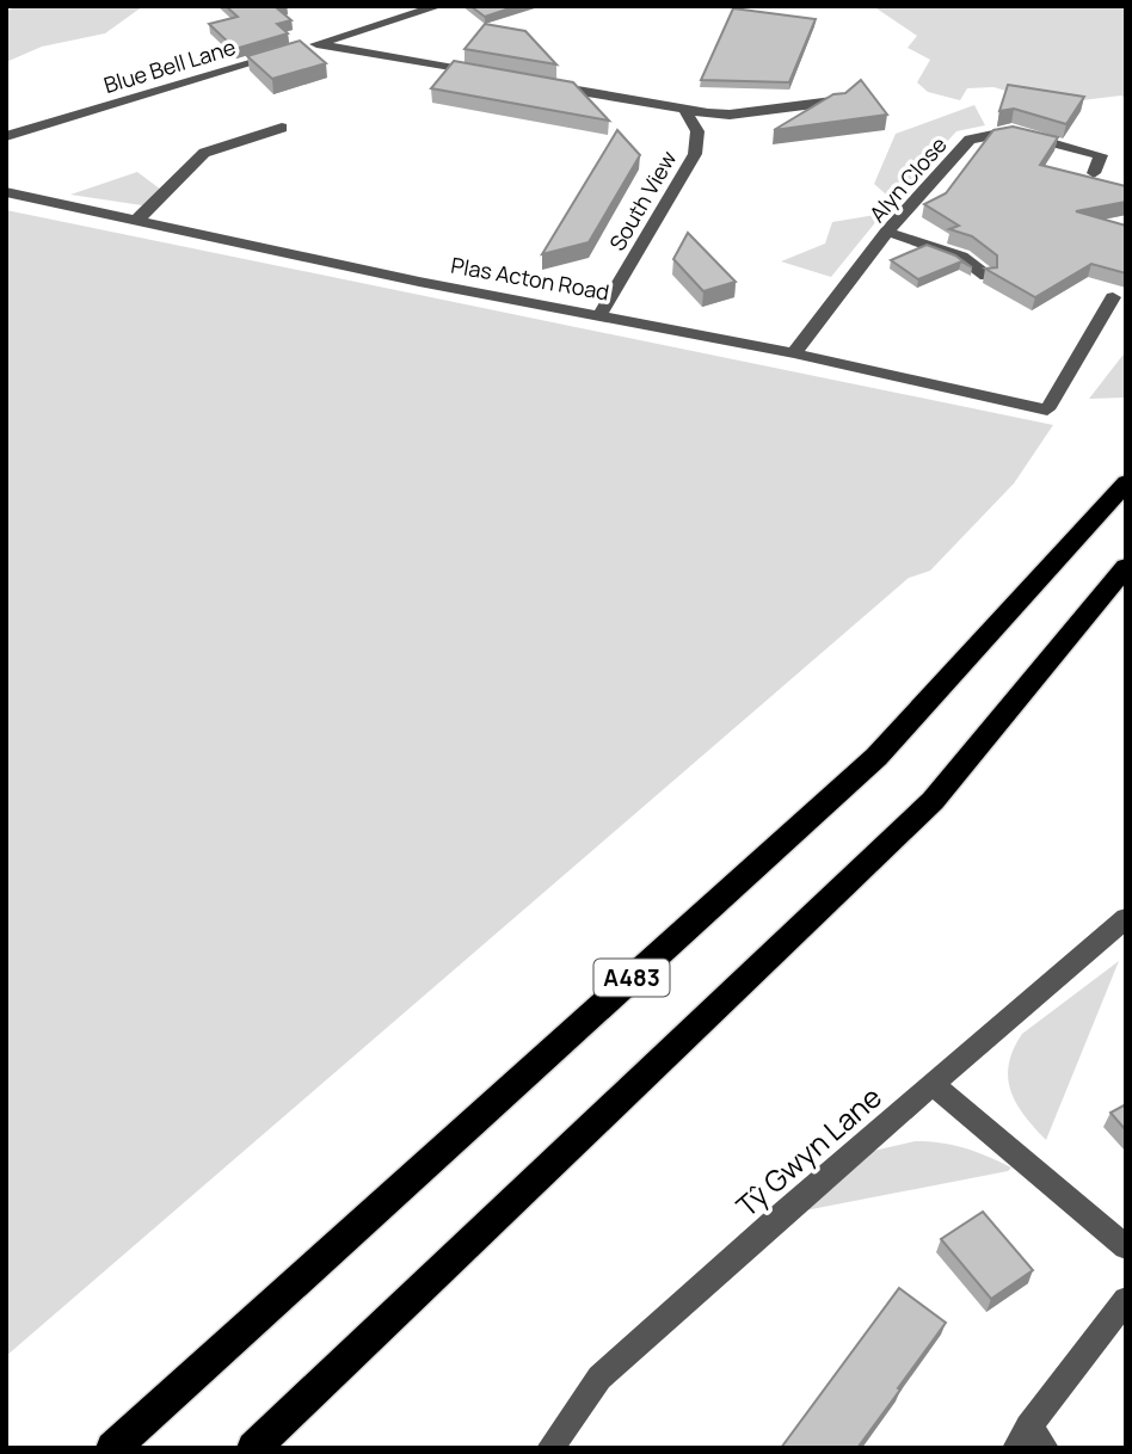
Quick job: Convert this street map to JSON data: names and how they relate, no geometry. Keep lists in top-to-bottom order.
{
  "streets": {
    "highway": ["A483"],
    "street": [
      "Blue Bell Lane",
      "Alyn Close",
      "South View",
      "Plas Acton Road",
      "Tŷ Gwyn Lane"
    ]
  },
  "crossings": [
    ["Alyn Close", "Plas Acton Road"],
    ["South View", "Plas Acton Road"]
  ]
}
